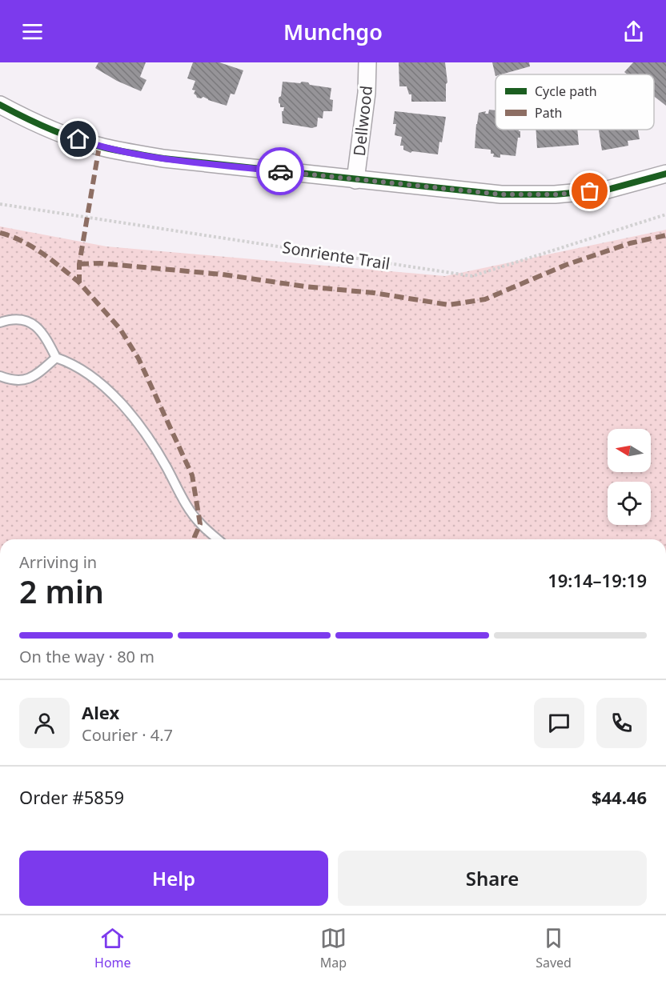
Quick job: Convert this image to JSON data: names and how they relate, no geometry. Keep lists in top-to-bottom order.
{
  "streets": {
    "street": ["Dellwood"],
    "path": ["Sonriente Trail"]
  },
  "legend": ["Cycle path", "Path"],
  "north": "left",
  "page": {
    "header": "Munchgo",
    "heading": ["2 min", "Arriving in", "19:14–19:19"],
    "panel": [
      "Alex",
      "Courier · 4.7",
      "Order #5859",
      "$44.46"
    ],
    "bar": "On the way · 80 m",
    "buttons": ["Help", "Share"],
    "tabs": ["Home", "Map", "Saved"]
  }
}
